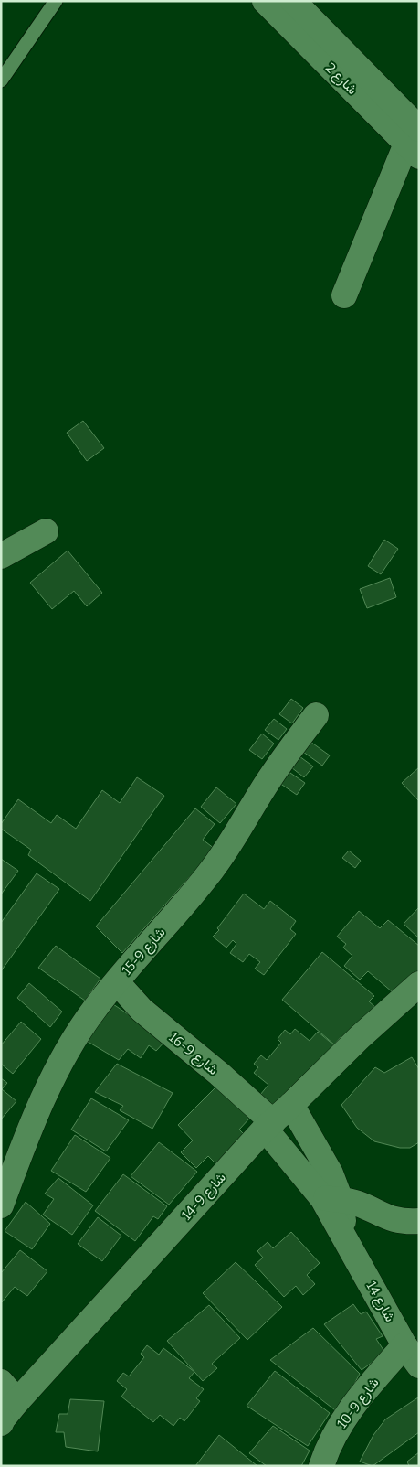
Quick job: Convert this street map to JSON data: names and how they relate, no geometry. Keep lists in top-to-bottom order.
{
  "streets": {
    "street": [
      "شارع 2",
      "شارع 9-15",
      "شارع 9-16",
      "شارع 9-14",
      "شارع 14",
      "شارع 9-10"
    ]
  },
  "crossings": [
    ["شارع 9-15", "شارع 9-16"],
    ["شارع 9-16", "شارع 9-14"],
    ["شارع 9-16", "شارع 14"],
    ["شارع 14", "شارع 9-10"]
  ]
}
